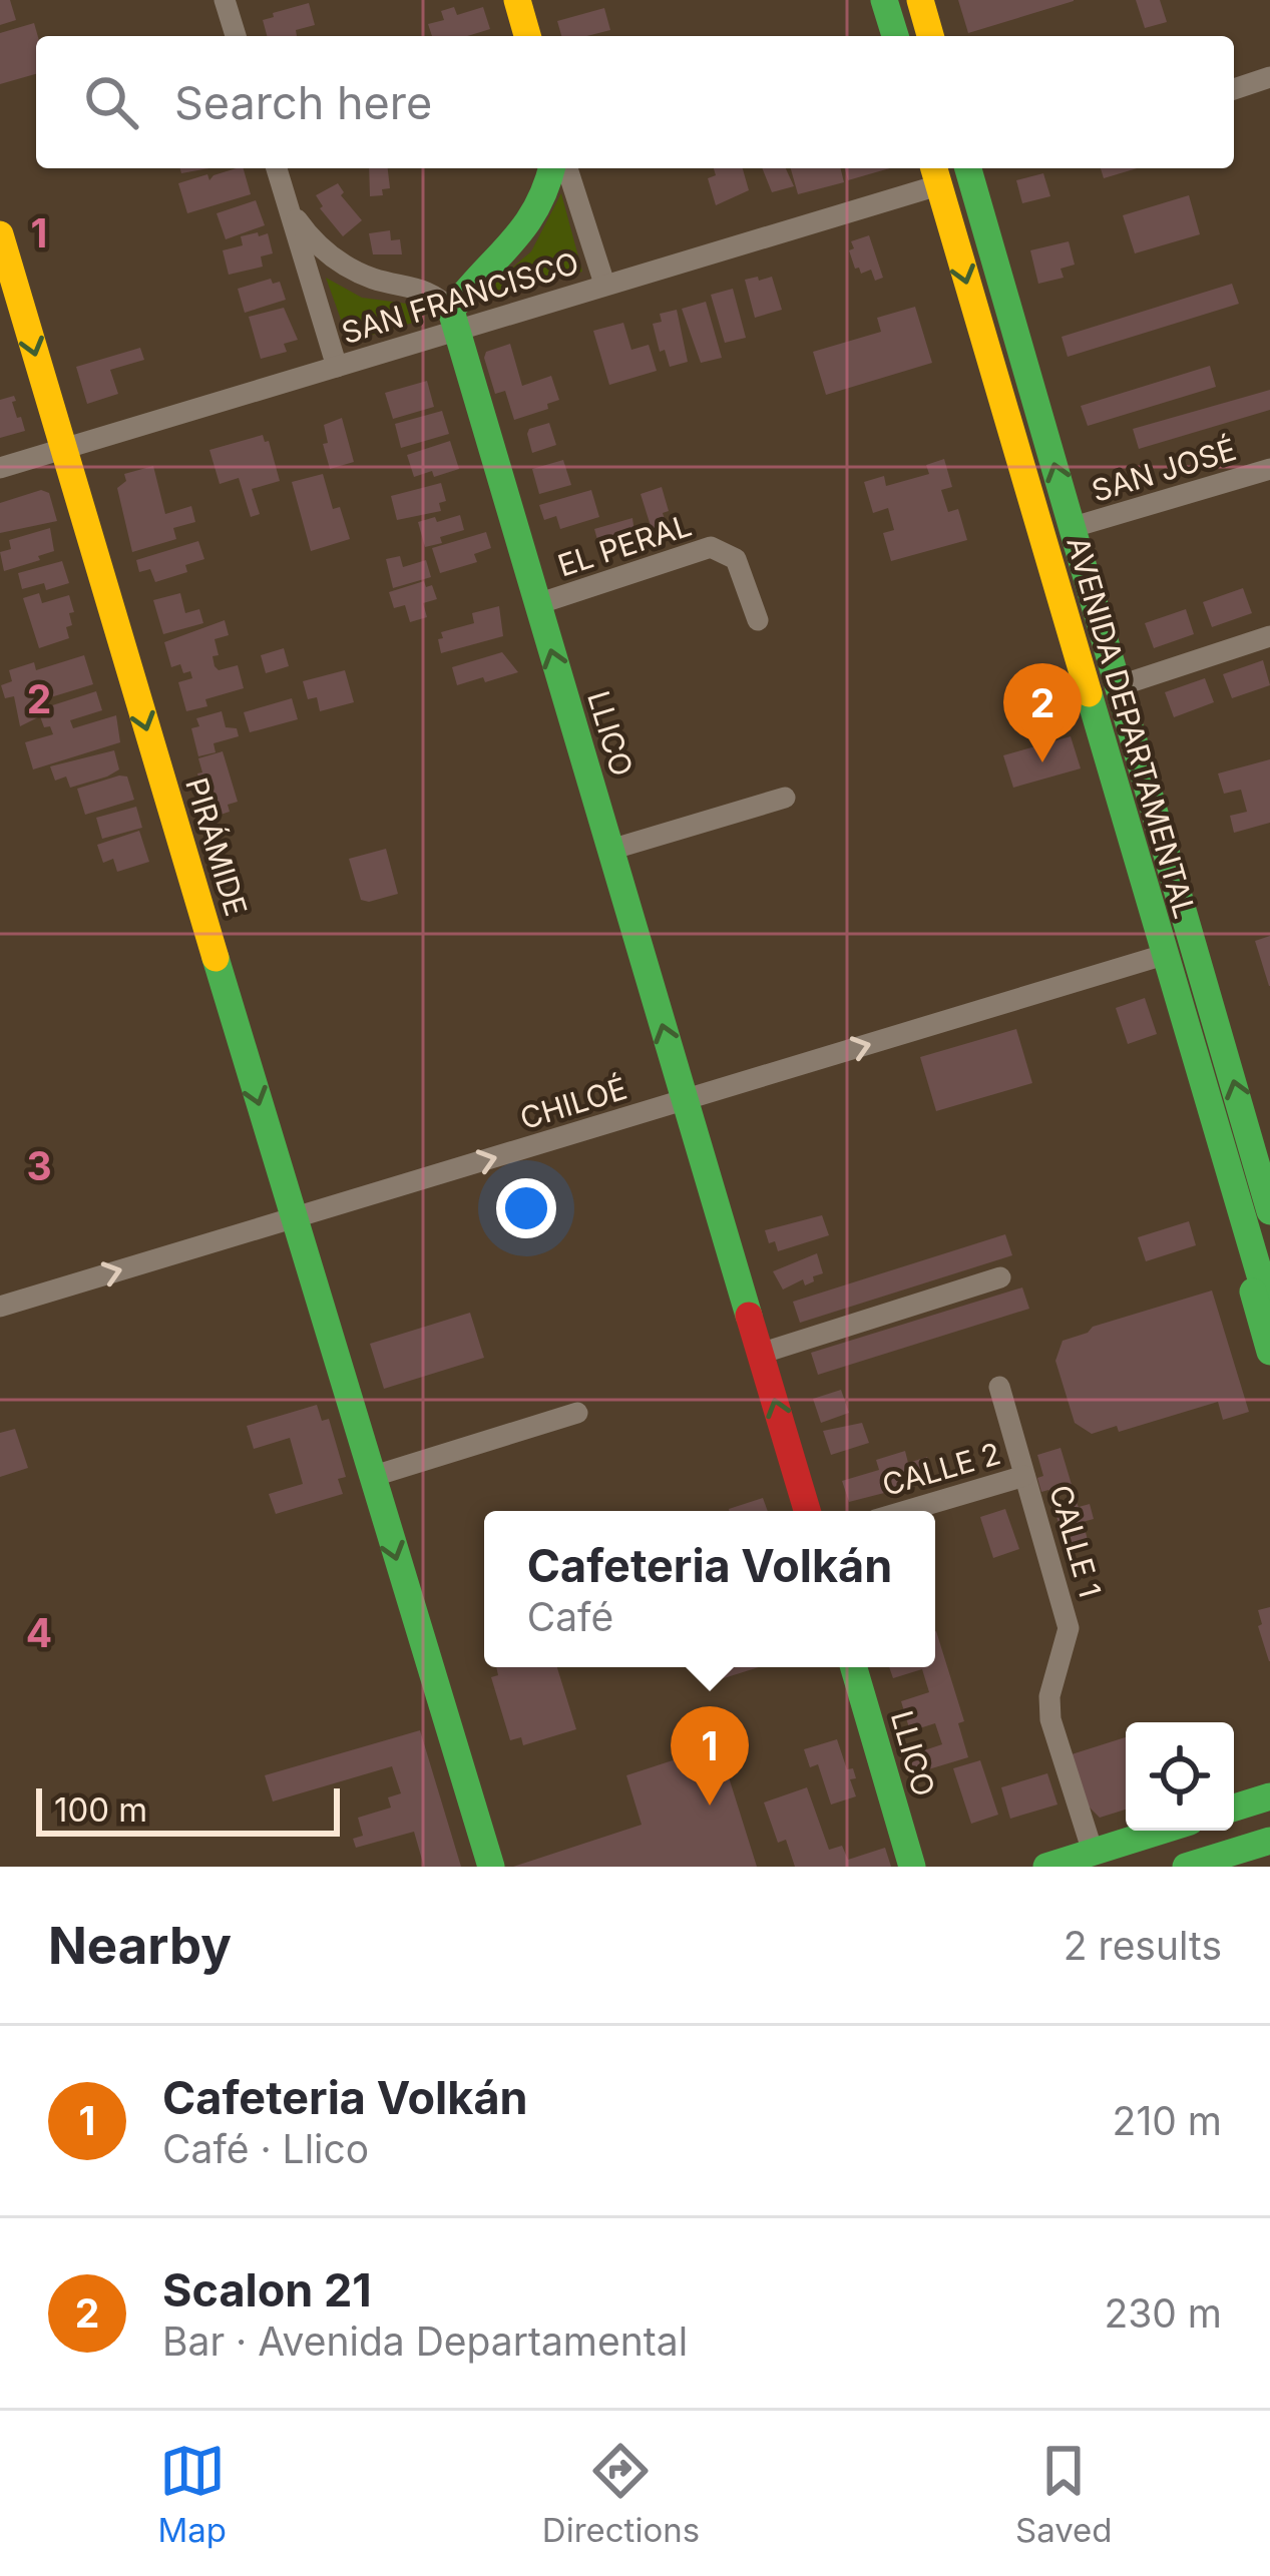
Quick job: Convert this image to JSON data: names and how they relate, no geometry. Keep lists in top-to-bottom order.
{
  "streets": {
    "street": [
      "SAN FRANCISCO",
      "SAN JOSÉ",
      "EL PERAL",
      "AVENIDA DEPARTAMENTAL",
      "LLICO",
      "PIRÁMIDE",
      "CHILOÉ",
      "CALLE 2",
      "CALLE 1"
    ]
  },
  "crossings": [
    ["SAN FRANCISCO", "AVENIDA DEPARTAMENTAL"],
    ["SAN FRANCISCO", "LLICO"],
    ["SAN FRANCISCO", "PIRÁMIDE"],
    ["SAN JOSÉ", "AVENIDA DEPARTAMENTAL"],
    ["EL PERAL", "LLICO"],
    ["AVENIDA DEPARTAMENTAL", "CHILOÉ"],
    ["LLICO", "CHILOÉ"],
    ["PIRÁMIDE", "CHILOÉ"],
    ["CALLE 2", "CALLE 1"]
  ],
  "one_way": ["LLICO", "PIRÁMIDE", "CHILOÉ"],
  "scale_bar": "100 m",
  "page": {
    "search": "Search here",
    "pins": ["2", "1"],
    "popup": ["Cafeteria Volkán", "Café"],
    "scale": "100 m",
    "heading": ["Nearby", "2 results"],
    "list": [
      {
        "mark": "1",
        "name": "Cafeteria Volkán",
        "note": "Café · Llico",
        "value": "210 m"
      },
      {
        "mark": "2",
        "name": "Scalon 21",
        "note": "Bar · Avenida Departamental",
        "value": "230 m"
      }
    ],
    "nav": ["Map", "Directions", "Saved"]
  },
  "grid": {
    "rows": [
      "1",
      "2",
      "3",
      "4"
    ]
  }
}
